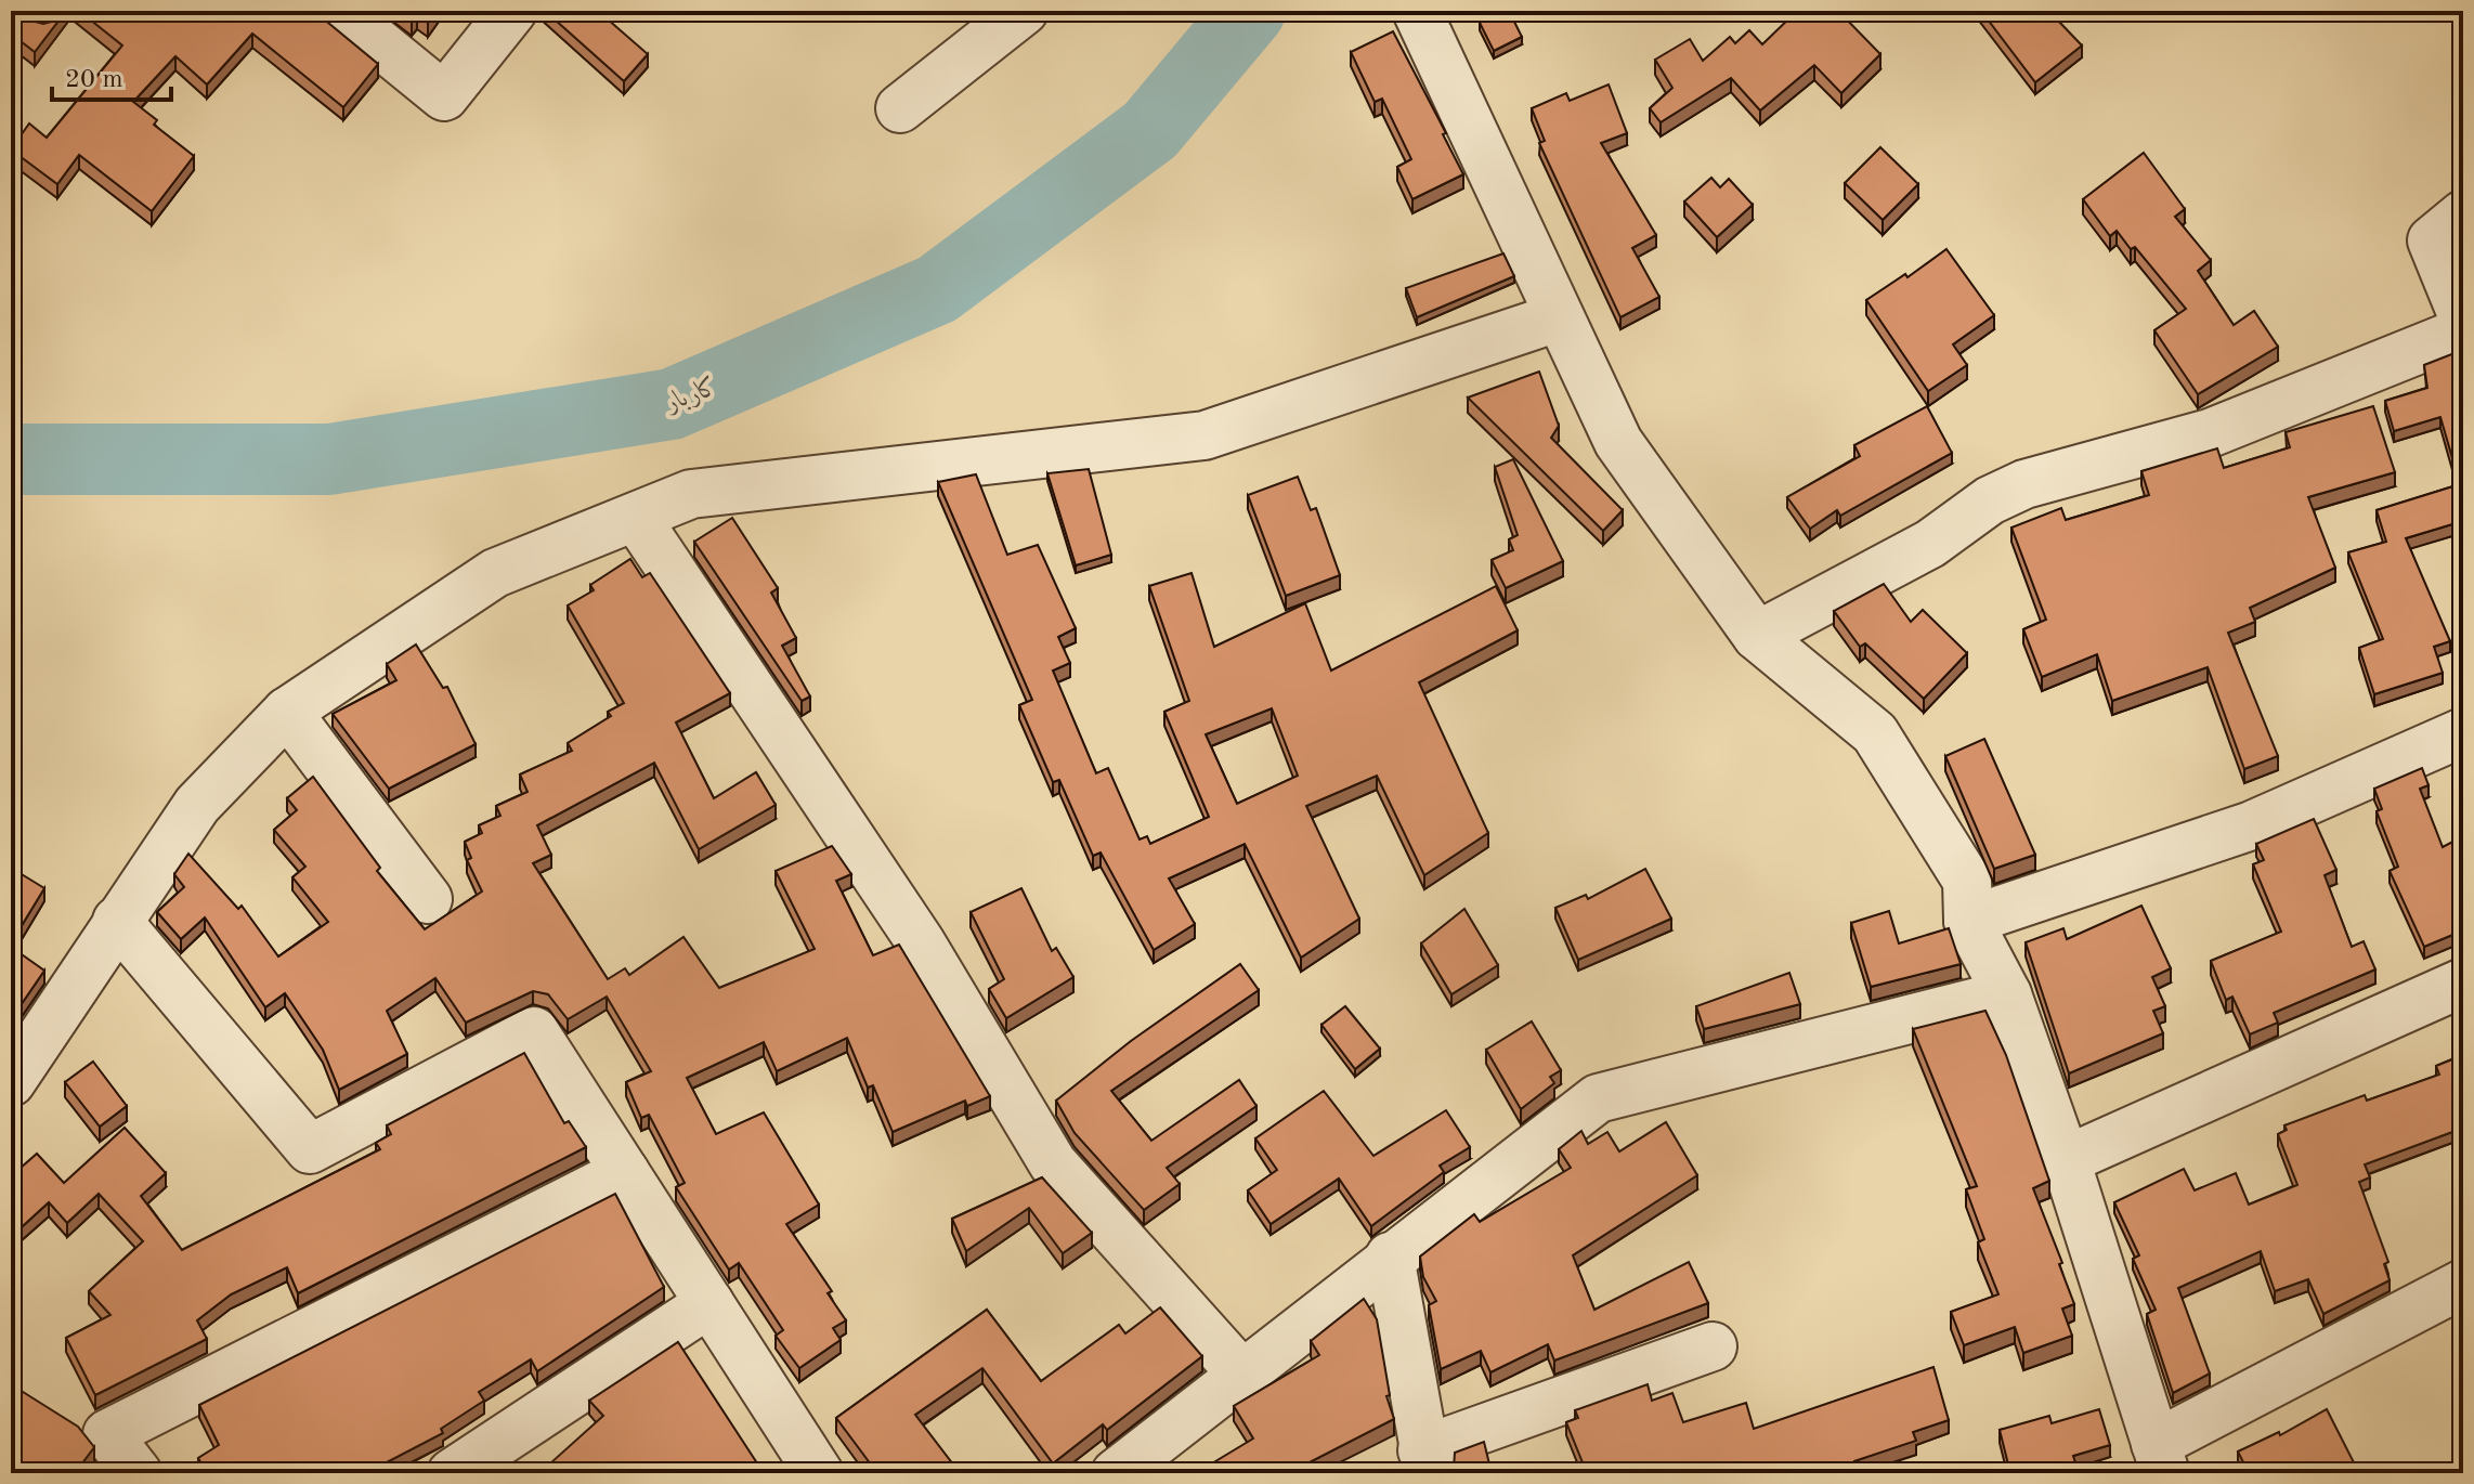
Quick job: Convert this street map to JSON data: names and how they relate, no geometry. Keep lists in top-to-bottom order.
{
  "water": ["کاربار"],
  "scale_bar": "20 m"
}
